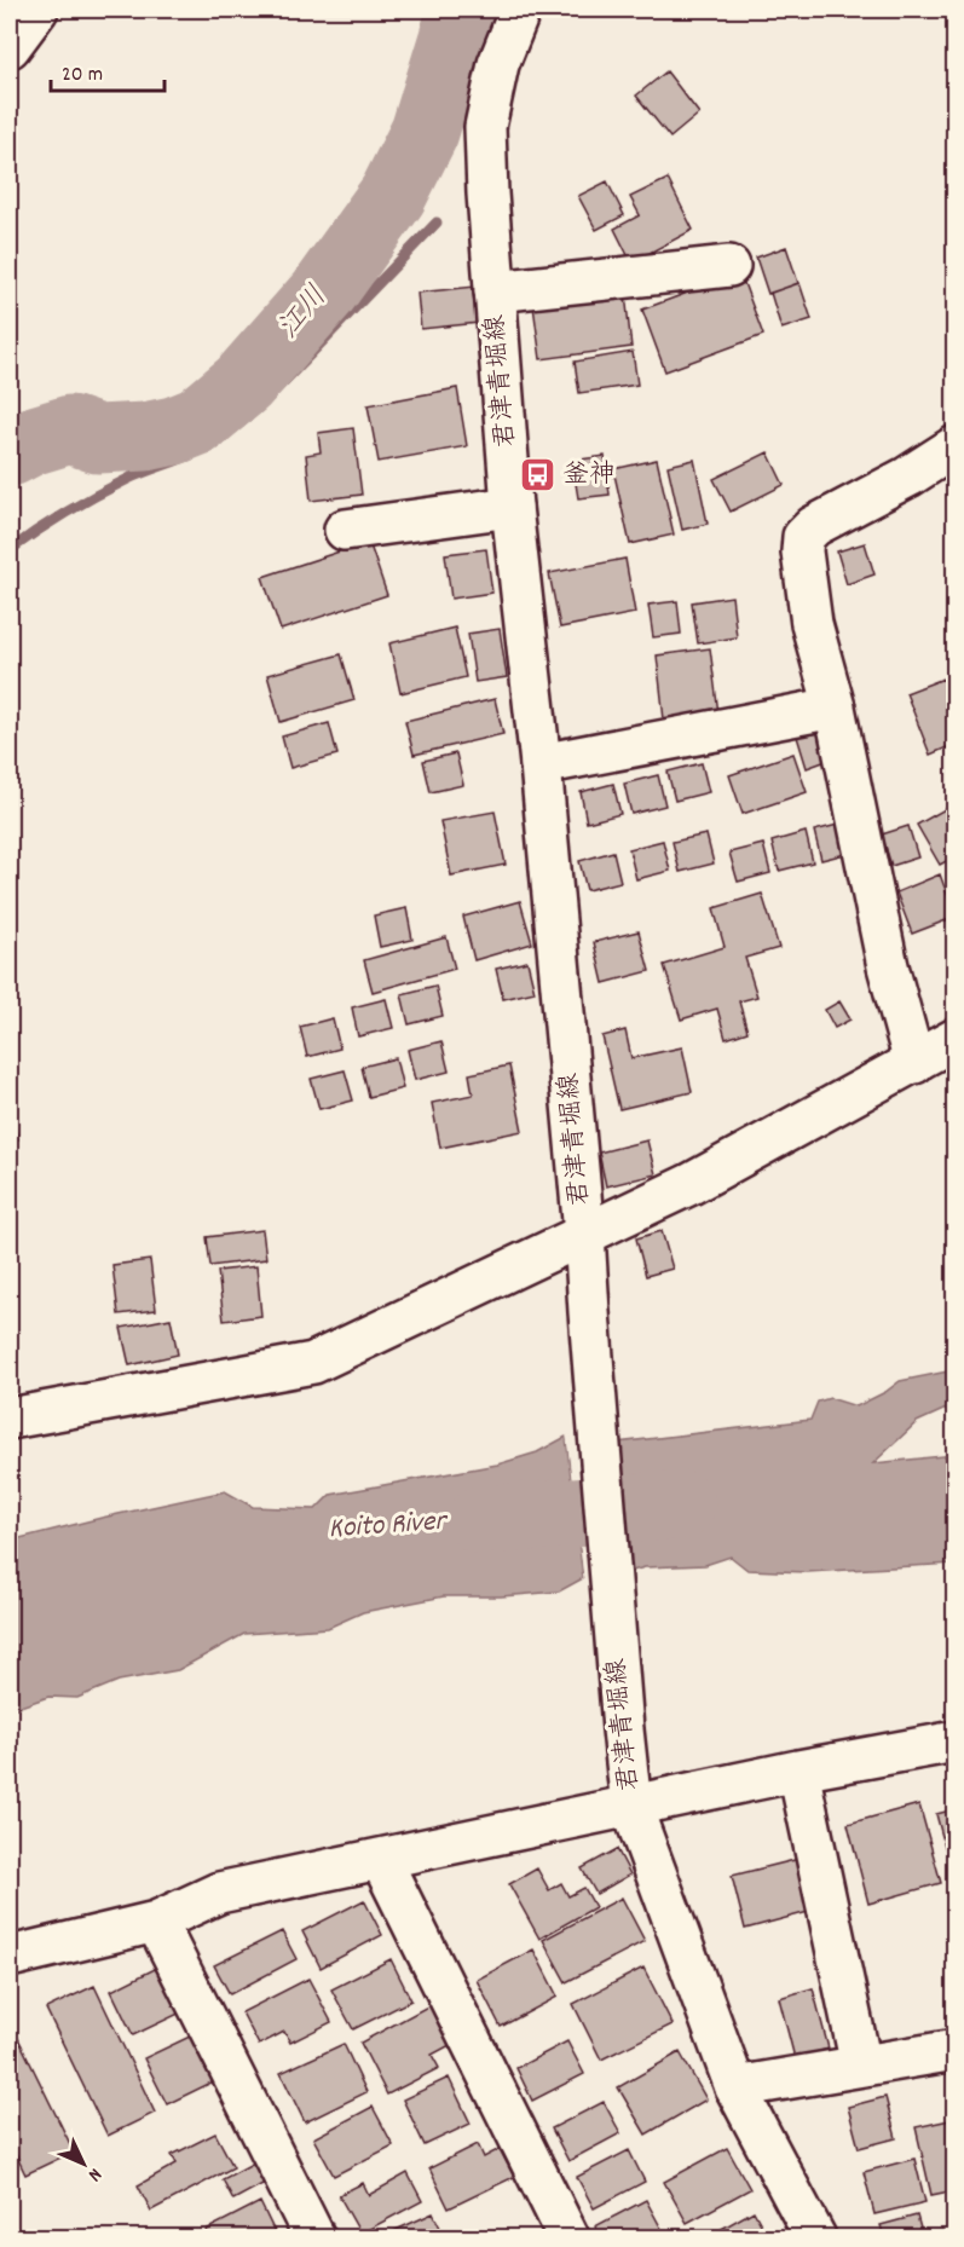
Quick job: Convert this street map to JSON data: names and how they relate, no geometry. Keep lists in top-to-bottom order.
{
  "streets": {
    "street": ["君津青堀線"]
  },
  "water": ["江川", "Koito River"],
  "places": {
    "bus stop": ["釜神"]
  },
  "scale_bar": "20 m",
  "north": "bottom right"
}
